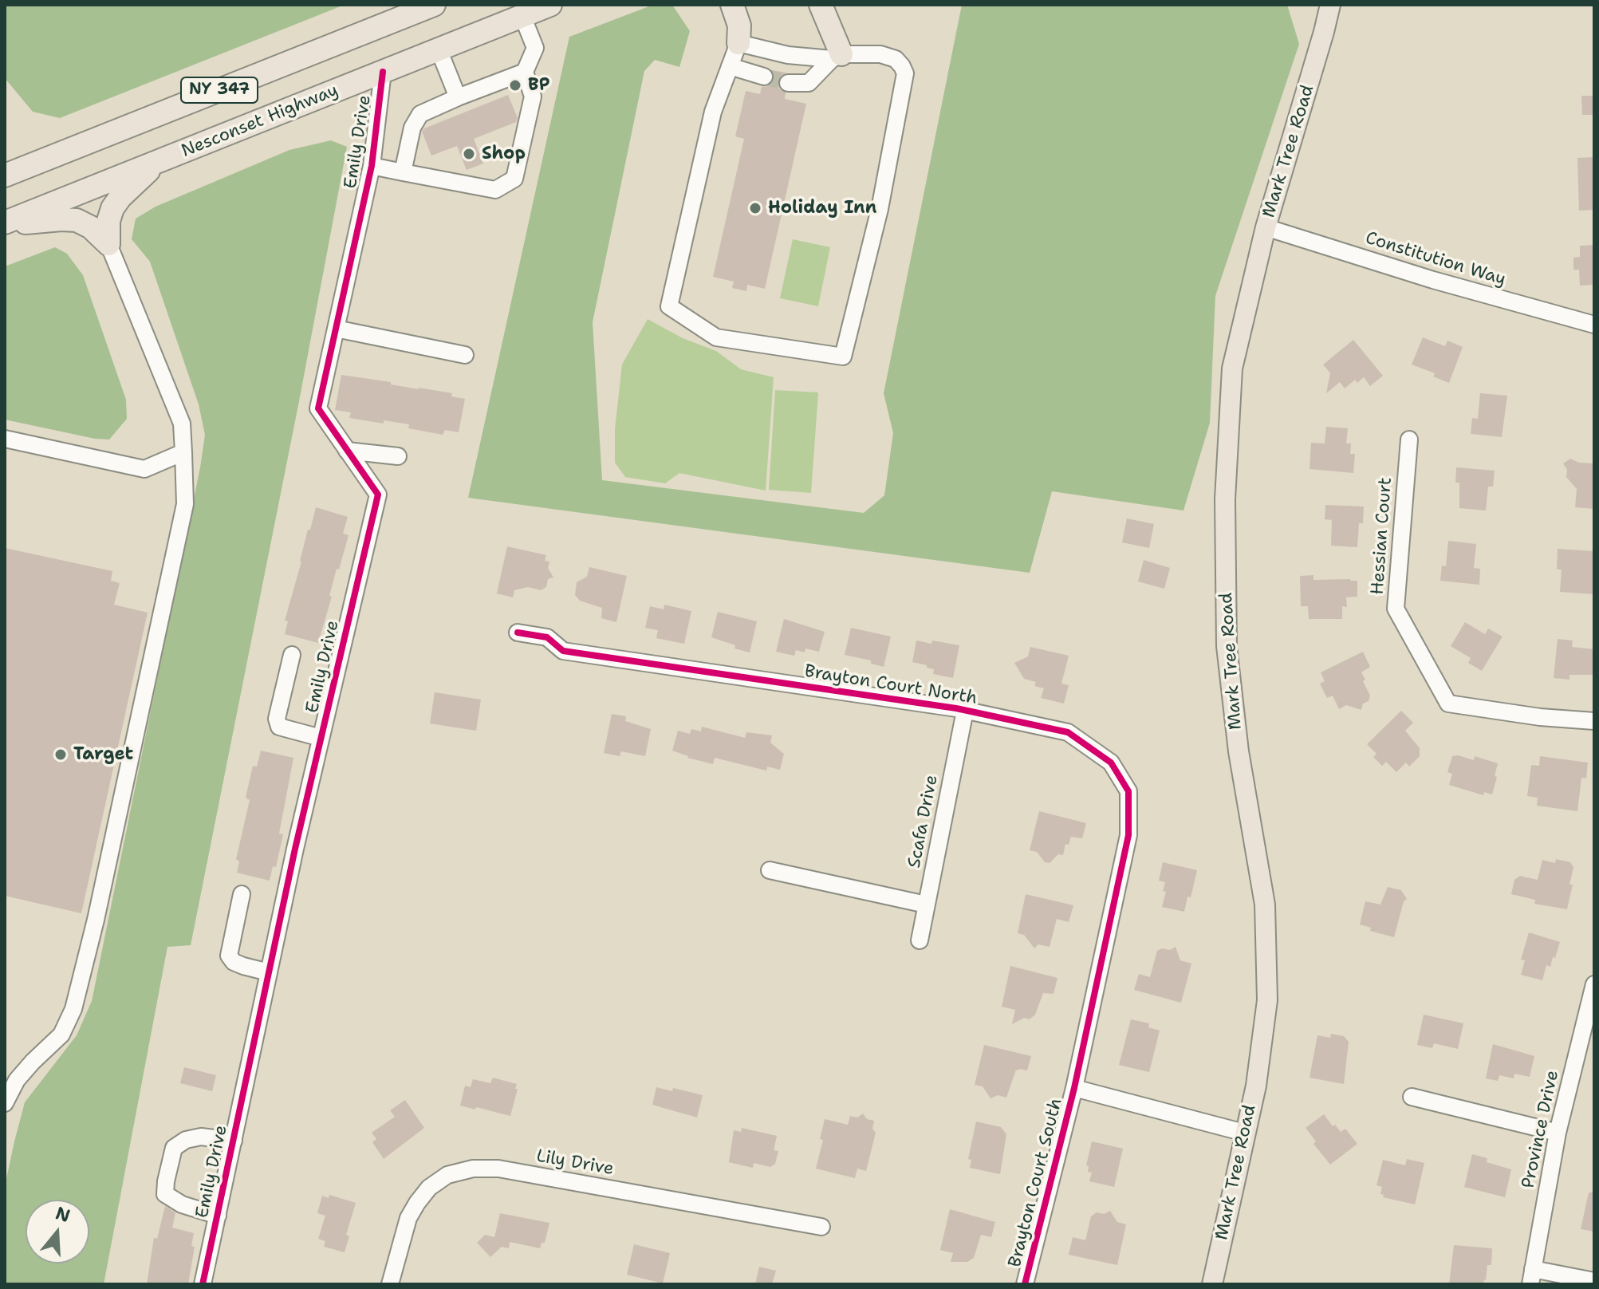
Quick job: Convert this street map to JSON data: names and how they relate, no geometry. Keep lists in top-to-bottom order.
{
  "streets": {
    "highway": ["NY 347", "Nesconset Highway"],
    "main road": ["Mark Tree Road"],
    "street": [
      "Emily Drive",
      "Constitution Way",
      "Hessian Court",
      "Brayton Court North",
      "Scafa Drive",
      "Province Drive",
      "Lily Drive",
      "Brayton Court South"
    ]
  },
  "crossings": [
    ["Nesconset Highway", "Emily Drive"],
    ["Mark Tree Road", "Constitution Way"],
    ["Brayton Court North", "Scafa Drive"],
    ["Brayton Court North", "Brayton Court South"]
  ],
  "places": [
    "BP",
    "Shop",
    "Holiday Inn",
    "Target"
  ],
  "north": "top"
}
